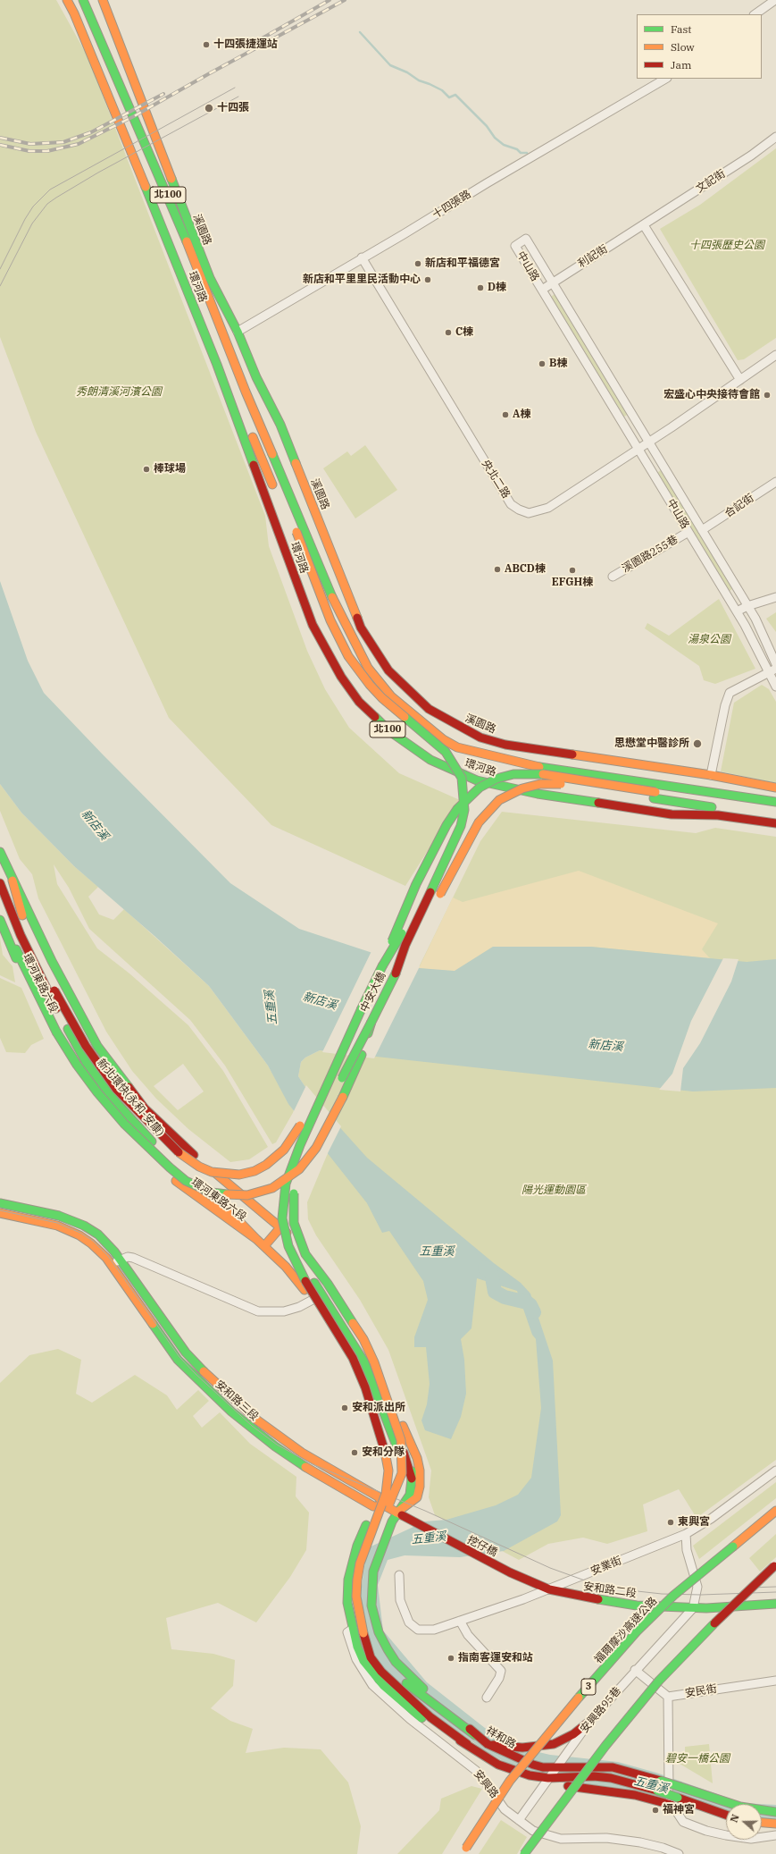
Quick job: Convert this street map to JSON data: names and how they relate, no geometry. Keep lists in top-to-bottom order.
{
  "streets": {
    "main road": [
      "北100",
      "溪園路",
      "環河路",
      "環河東路六段",
      "中安大橋",
      "新北環快(永和-安康)",
      "安和路三段",
      "挖仔橋",
      "安和路二段",
      "福爾摩沙高速公路",
      "3",
      "祥和路"
    ],
    "street": [
      "文記街",
      "十四張路",
      "利記街",
      "中山路",
      "央北二路",
      "合記街",
      "溪園路255巷",
      "安業街",
      "安民街",
      "安興路95巷",
      "安興路"
    ]
  },
  "crossings": [
    ["文記街", "利記街"],
    ["十四張路", "溪園路"],
    ["十四張路", "央北二路"],
    ["利記街", "中山路"],
    ["中山路", "央北二路"],
    ["中山路", "合記街"],
    ["中山路", "溪園路255巷"],
    ["環河東路六段", "新北環快(永和-安康)"],
    ["環河東路六段", "安和路三段"],
    ["環河東路六段", "祥和路"],
    ["安和路三段", "挖仔橋"],
    ["安和路三段", "祥和路"],
    ["挖仔橋", "安和路二段"],
    ["安業街", "安和路二段"],
    ["安和路二段", "安興路95巷"],
    ["安興路95巷", "祥和路"],
    ["安興路95巷", "安興路"]
  ],
  "water": ["新店溪", "五重溪"],
  "parks": [
    "十四張歷史公園",
    "秀朗清溪河濱公園",
    "湯泉公園",
    "陽光運動園區",
    "碧安一橋公園"
  ],
  "places": [
    "十四張捷運站",
    "十四張",
    "新店和平福德宮",
    "新店和平里里民活動中心",
    "D棟",
    "C棟",
    "B棟",
    "宏盛心中央接待會館",
    "A棟",
    "棒球場",
    "ABCD棟",
    "EFGH棟",
    "思懋堂中醫診所",
    "安和派出所",
    "安和分隊",
    "東興宮",
    "指南客運安和站",
    "福神宮"
  ],
  "legend": ["Fast", "Slow", "Jam"],
  "north": "left"
}
